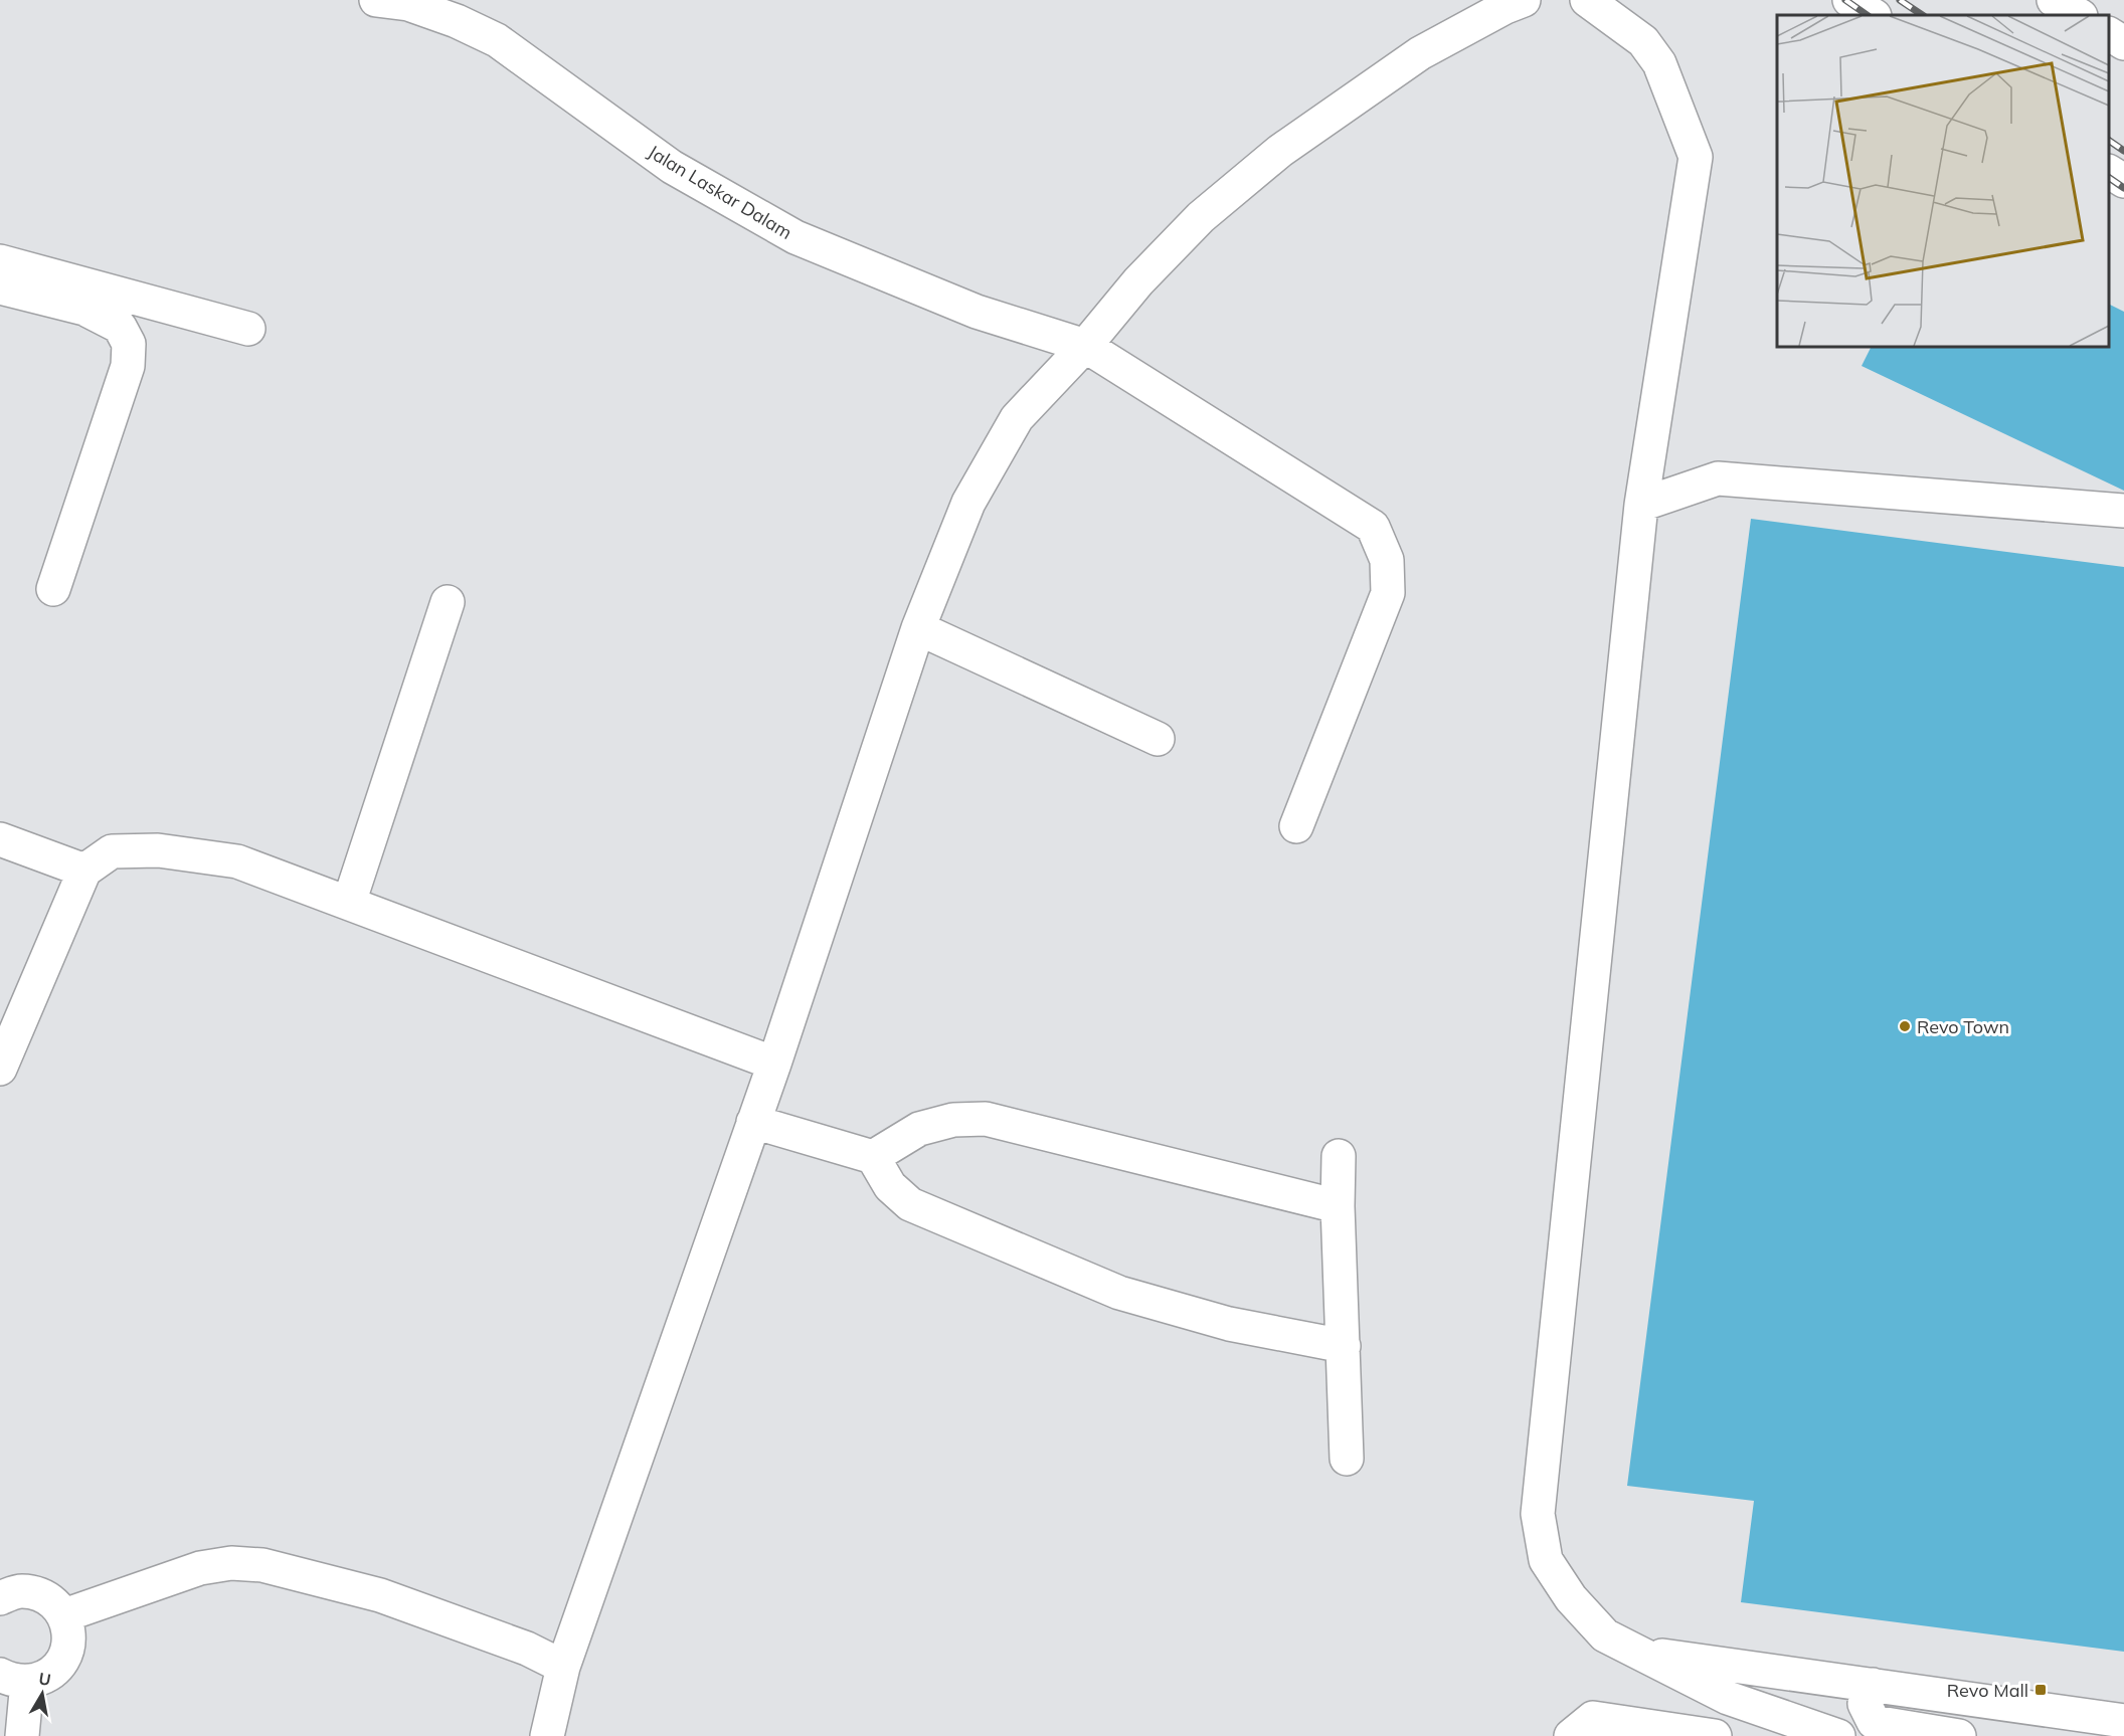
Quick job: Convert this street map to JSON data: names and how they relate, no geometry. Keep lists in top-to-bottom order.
{
  "streets": {
    "main road": ["Jalan Laskar Dalam"]
  },
  "places": {
    "other": ["Revo Town"],
    "transit": ["Revo Mall"]
  },
  "north": "top"
}
